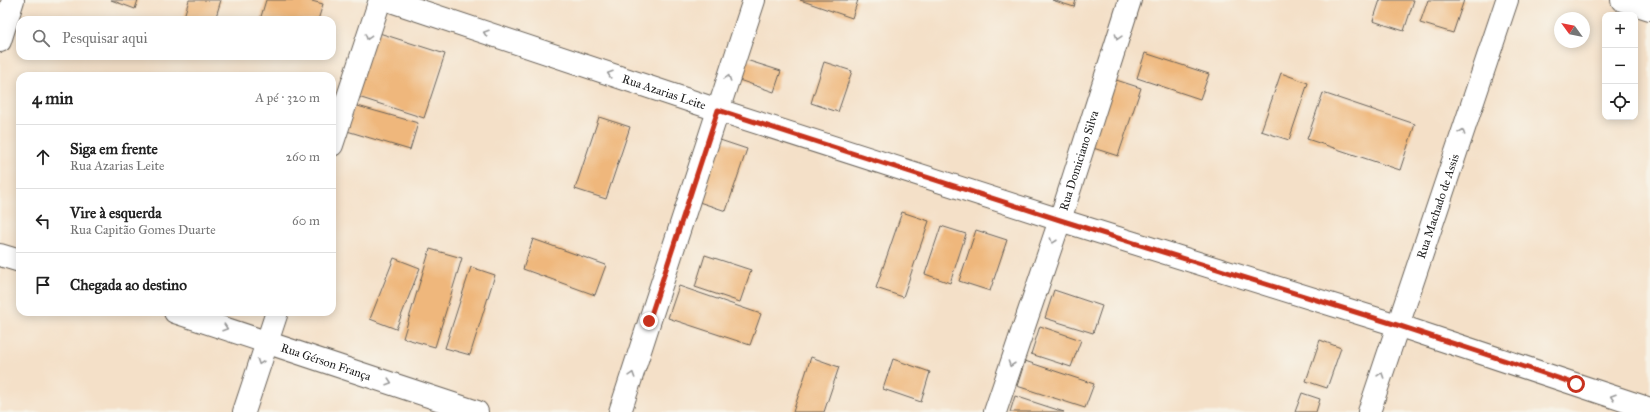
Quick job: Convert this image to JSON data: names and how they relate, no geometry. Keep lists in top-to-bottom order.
{
  "streets": {
    "street": [
      "Rua Azarias Leite",
      "Rua Domiciano Silva",
      "Rua Machado de Assis",
      "Rua Gérson França"
    ]
  },
  "crossings": [
    ["Rua Azarias Leite", "Rua Domiciano Silva"],
    ["Rua Azarias Leite", "Rua Machado de Assis"]
  ],
  "one_way": [
    "Rua Azarias Leite",
    "Rua Domiciano Silva",
    "Rua Machado de Assis",
    "Rua Gérson França"
  ],
  "north": "top left",
  "page": {
    "map_buttons": ["+", "−"],
    "search": "Pesquisar aqui",
    "heading": ["4 min", "A pé · 320 m"],
    "list": [
      ["Siga em frente", "Rua Azarias Leite", "260 m"],
      ["Vire à esquerda", "Rua Capitão Gomes Duarte", "60 m"],
      "Chegada ao destino"
    ]
  }
}
